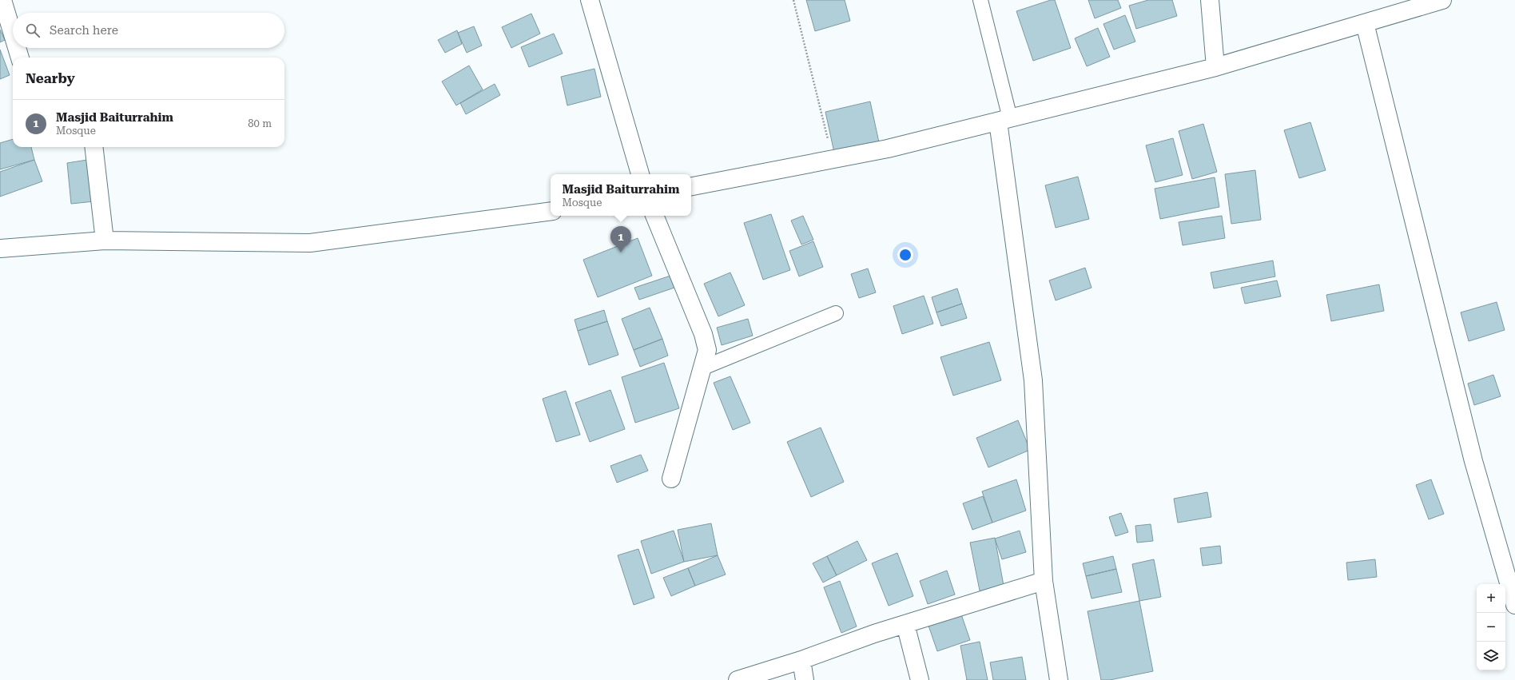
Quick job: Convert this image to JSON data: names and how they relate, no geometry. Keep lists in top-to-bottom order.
{
  "page": {
    "search": "Search here",
    "heading": "Nearby",
    "list": [
      {
        "mark": "1",
        "name": "Masjid Baiturrahim",
        "note": "Mosque",
        "value": "80 m"
      }
    ],
    "popup": ["Masjid Baiturrahim", "Mosque"],
    "pins": "1",
    "map_buttons": ["+", "−"]
  }
}
